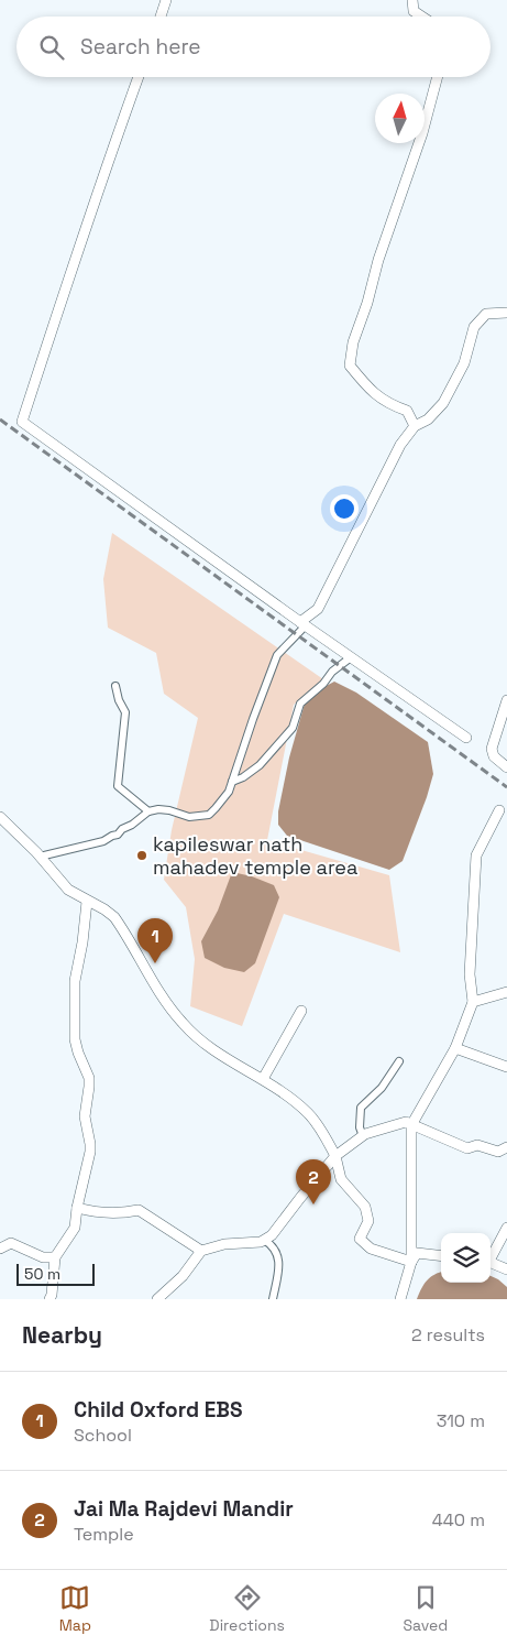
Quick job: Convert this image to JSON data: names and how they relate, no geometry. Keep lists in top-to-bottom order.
{
  "places": ["kapileswar nath mahadev temple area"],
  "scale_bar": "50 m",
  "north": "top",
  "page": {
    "search": "Search here",
    "pins": ["1", "2"],
    "scale": "50 m",
    "heading": ["Nearby", "2 results"],
    "list": [
      {
        "mark": "1",
        "name": "Child Oxford EBS",
        "note": "School",
        "value": "310 m"
      },
      {
        "mark": "2",
        "name": "Jai Ma Rajdevi Mandir",
        "note": "Temple",
        "value": "440 m"
      }
    ],
    "nav": ["Map", "Directions", "Saved"]
  }
}
